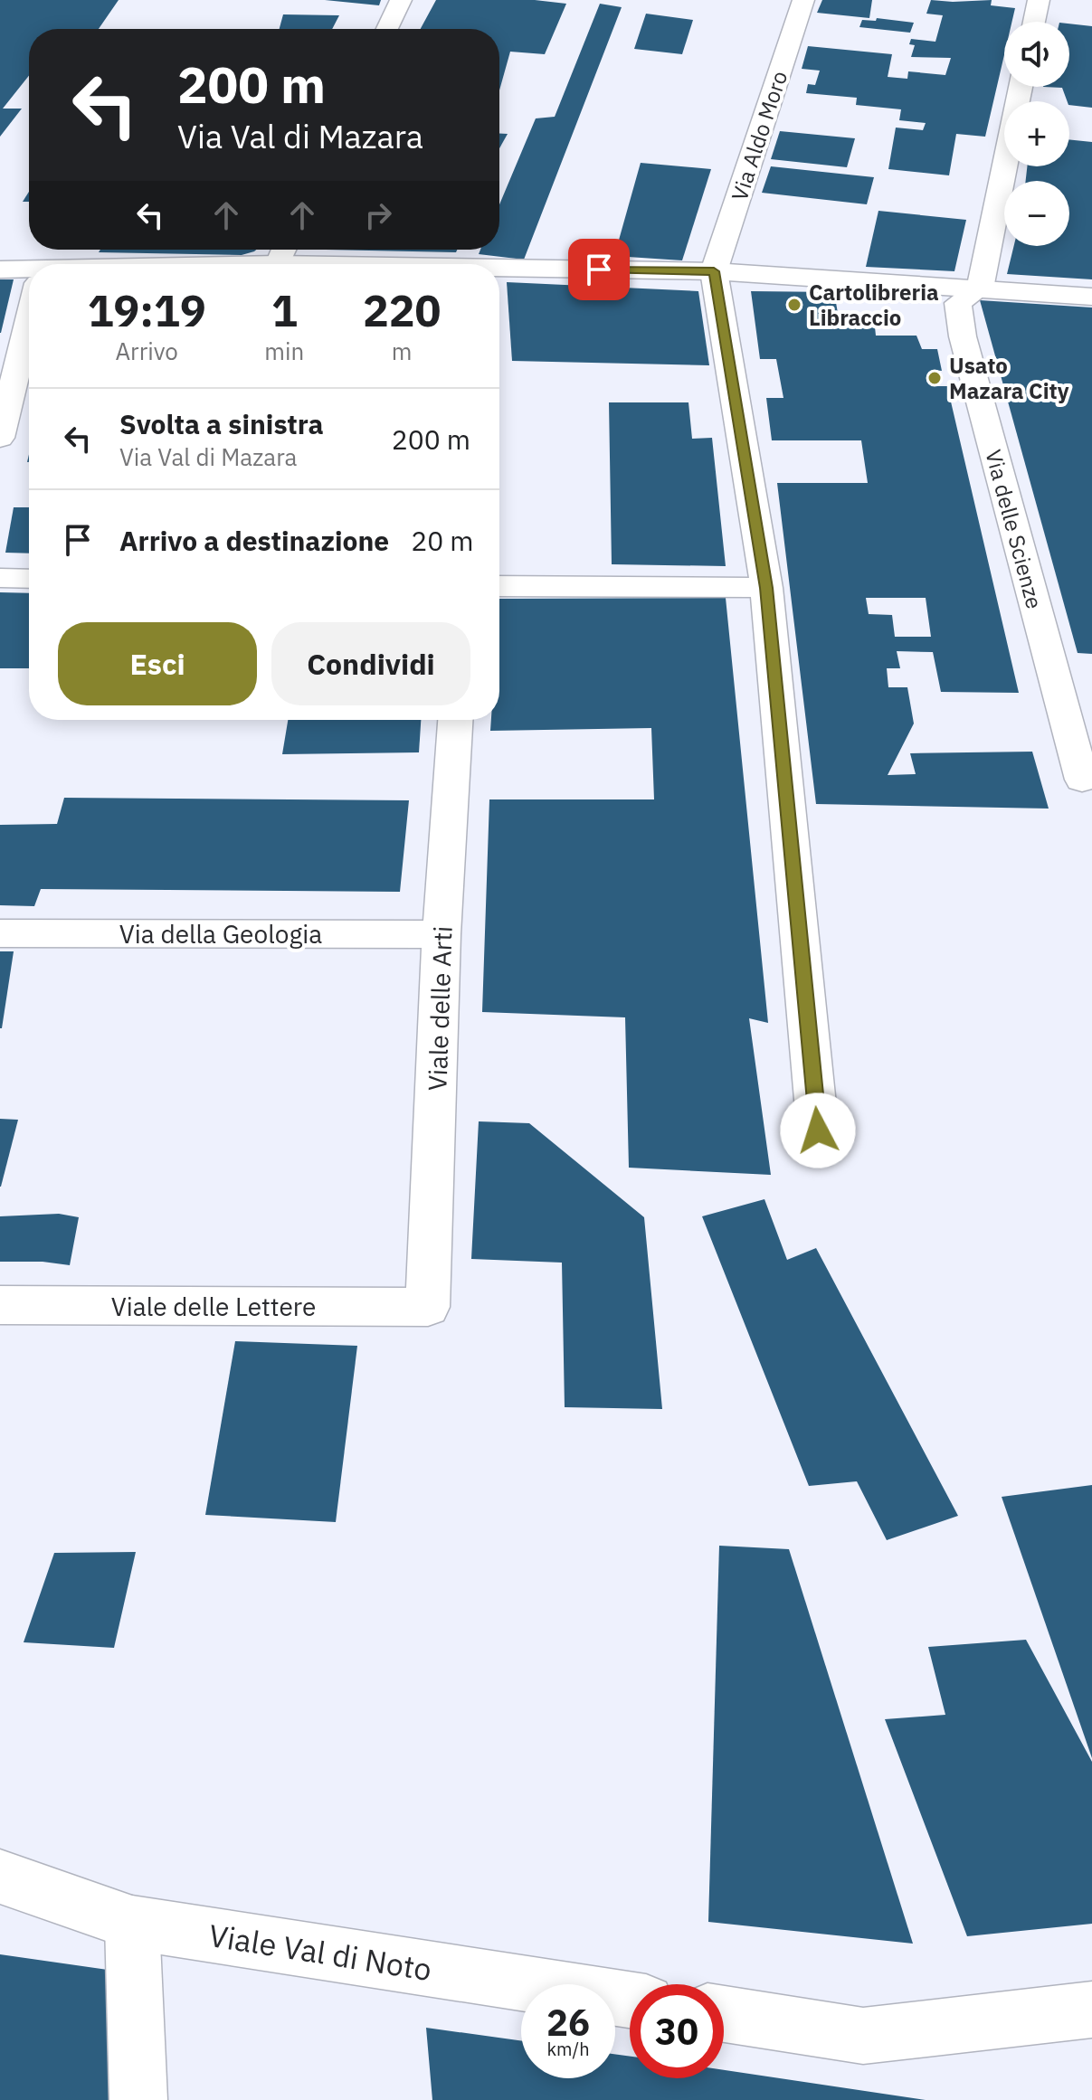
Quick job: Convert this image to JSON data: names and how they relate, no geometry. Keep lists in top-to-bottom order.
{
  "streets": {
    "street": [
      "Via Aldo Moro",
      "Via delle Scienze",
      "Via della Geologia",
      "Viale delle Arti",
      "Viale delle Lettere",
      "Viale Val di Noto"
    ]
  },
  "crossings": [
    ["Via della Geologia", "Viale delle Arti"],
    ["Viale delle Arti", "Viale delle Lettere"]
  ],
  "places": ["Cartolibreria Libraccio", "Usato Mazara City"],
  "page": {
    "map_buttons": ["+", "−"],
    "turn": ["200 m", "Via Val di Mazara"],
    "eta": [
      "19:19",
      "Arrivo",
      "1",
      "min",
      "220",
      "m"
    ],
    "list": [
      {
        "name": "Svolta a sinistra",
        "note": "Via Val di Mazara",
        "value": "200 m"
      },
      {
        "name": "Arrivo a destinazione",
        "value": "20 m"
      }
    ],
    "buttons": ["Esci", "Condividi"],
    "speed": "26 km/h",
    "limit": "30"
  }
}
